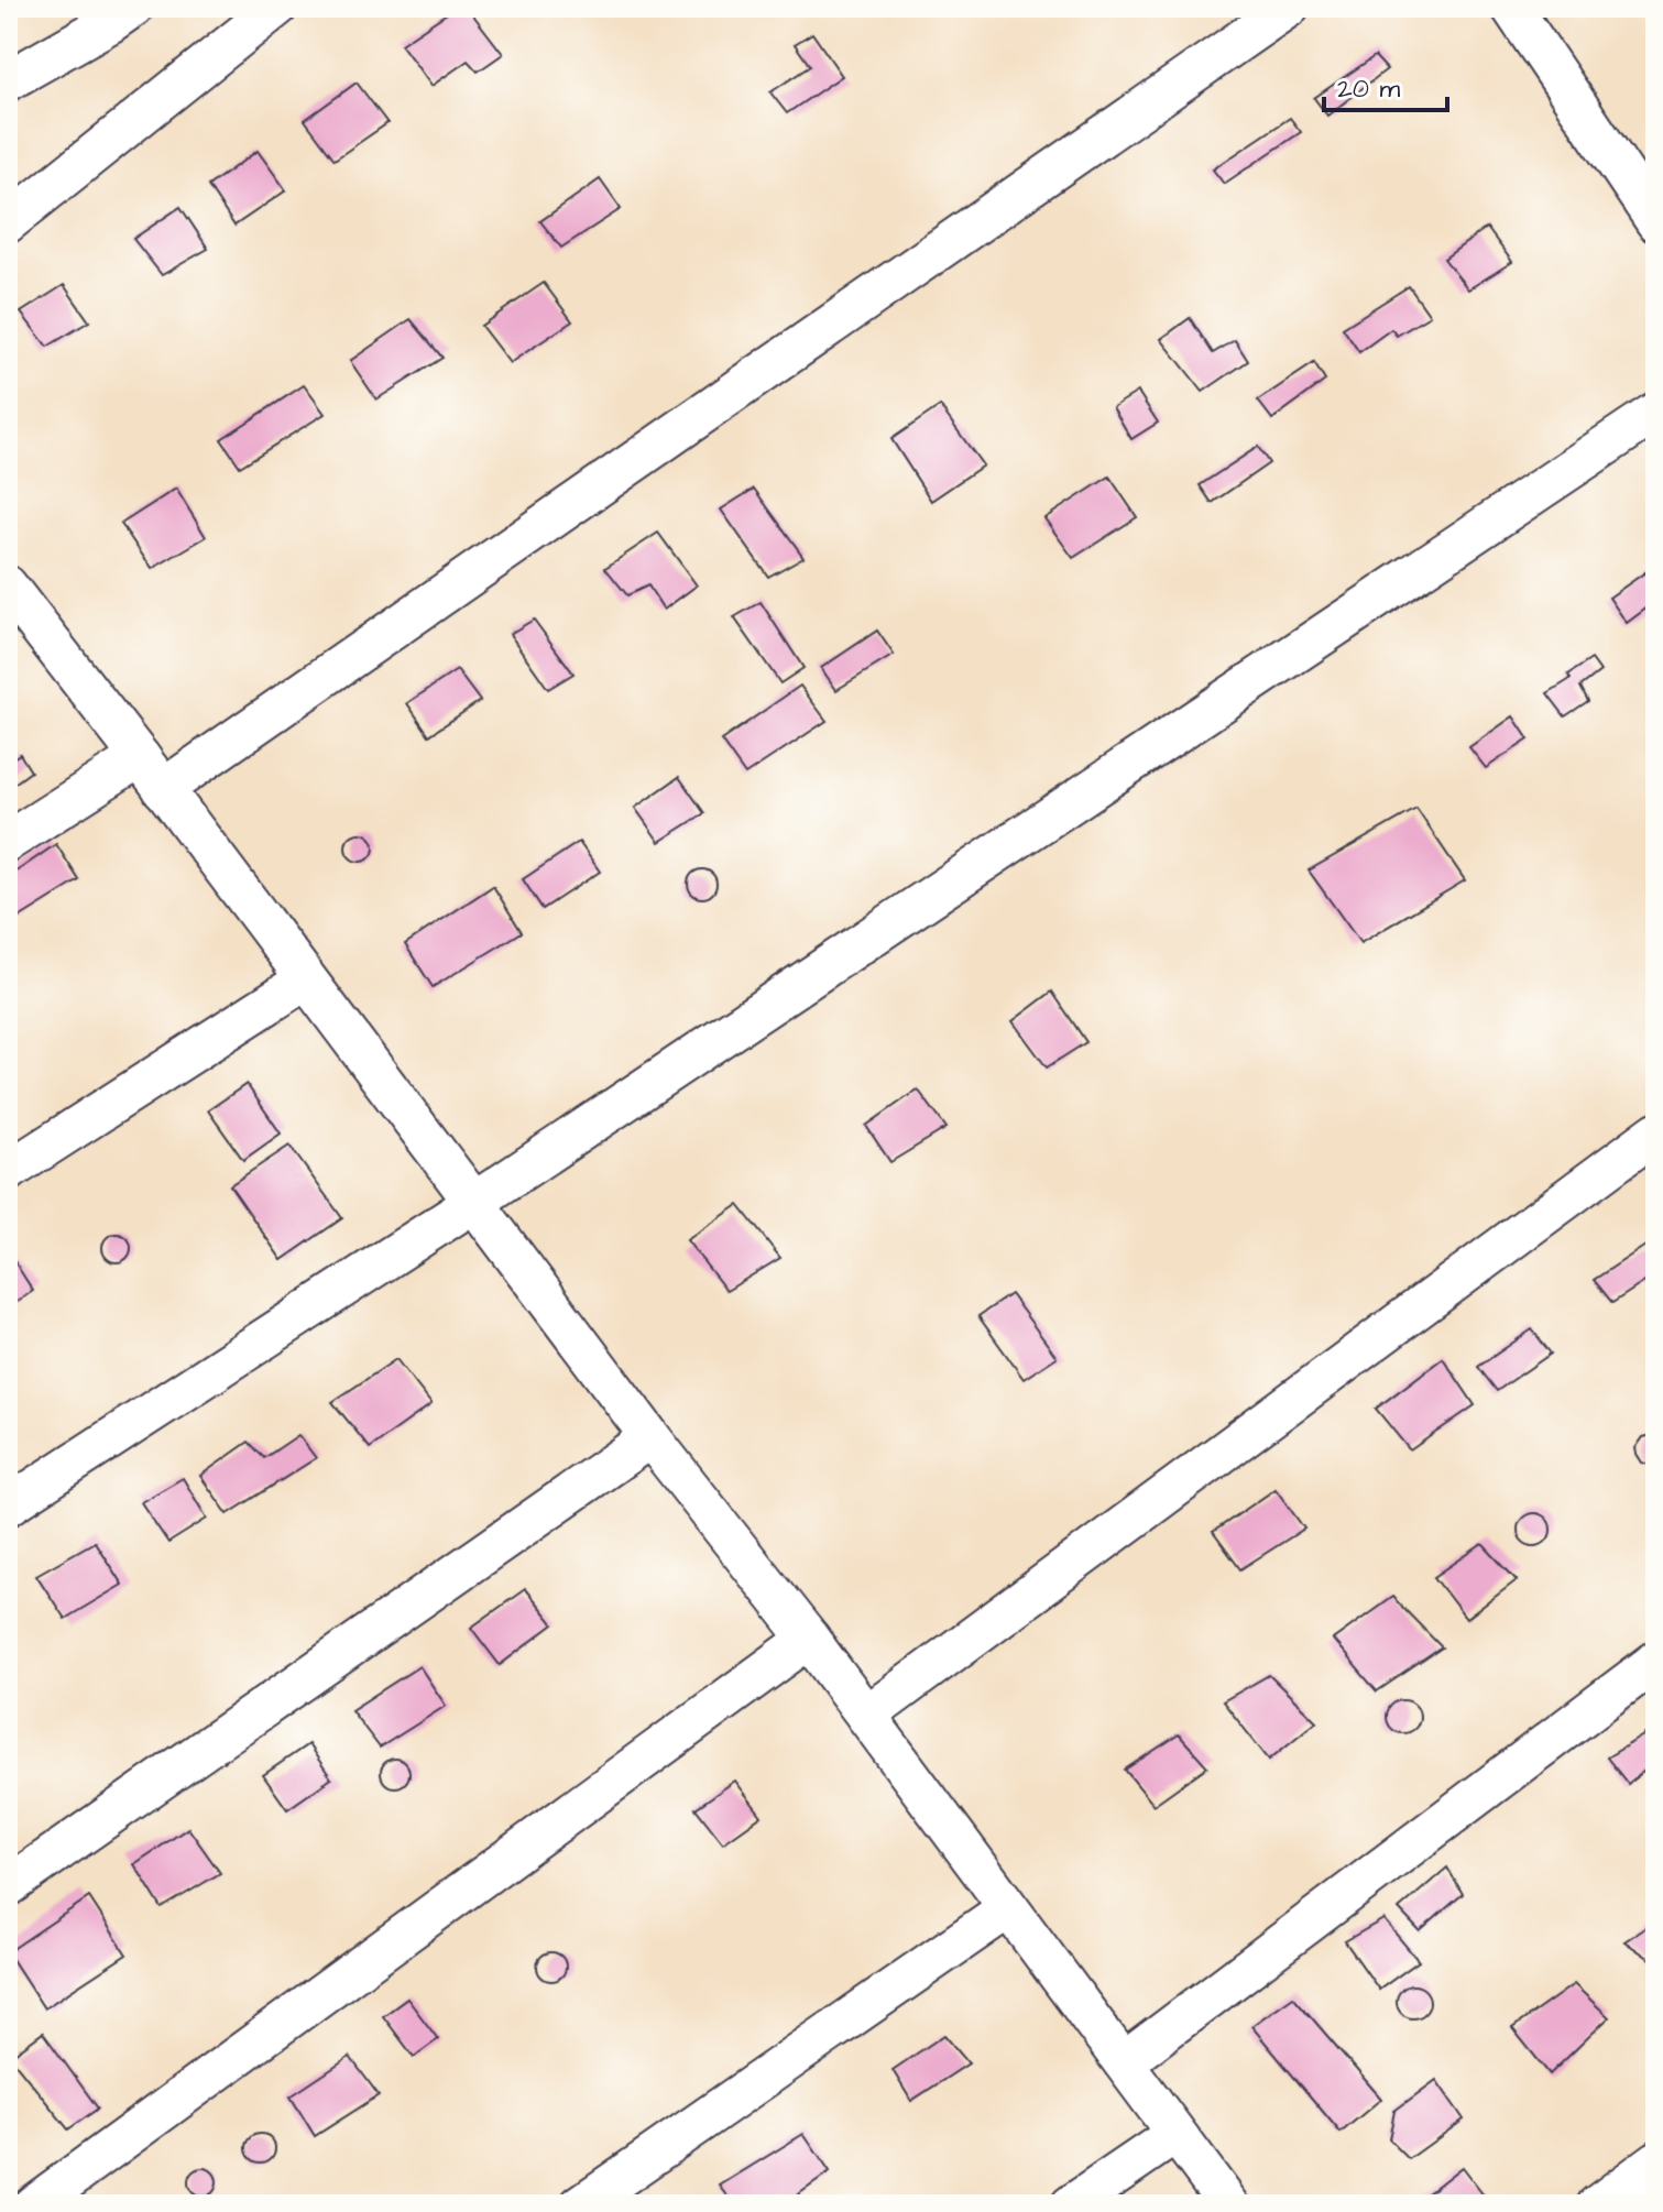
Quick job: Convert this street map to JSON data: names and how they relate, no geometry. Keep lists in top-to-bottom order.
{
  "scale_bar": "20 m"
}
